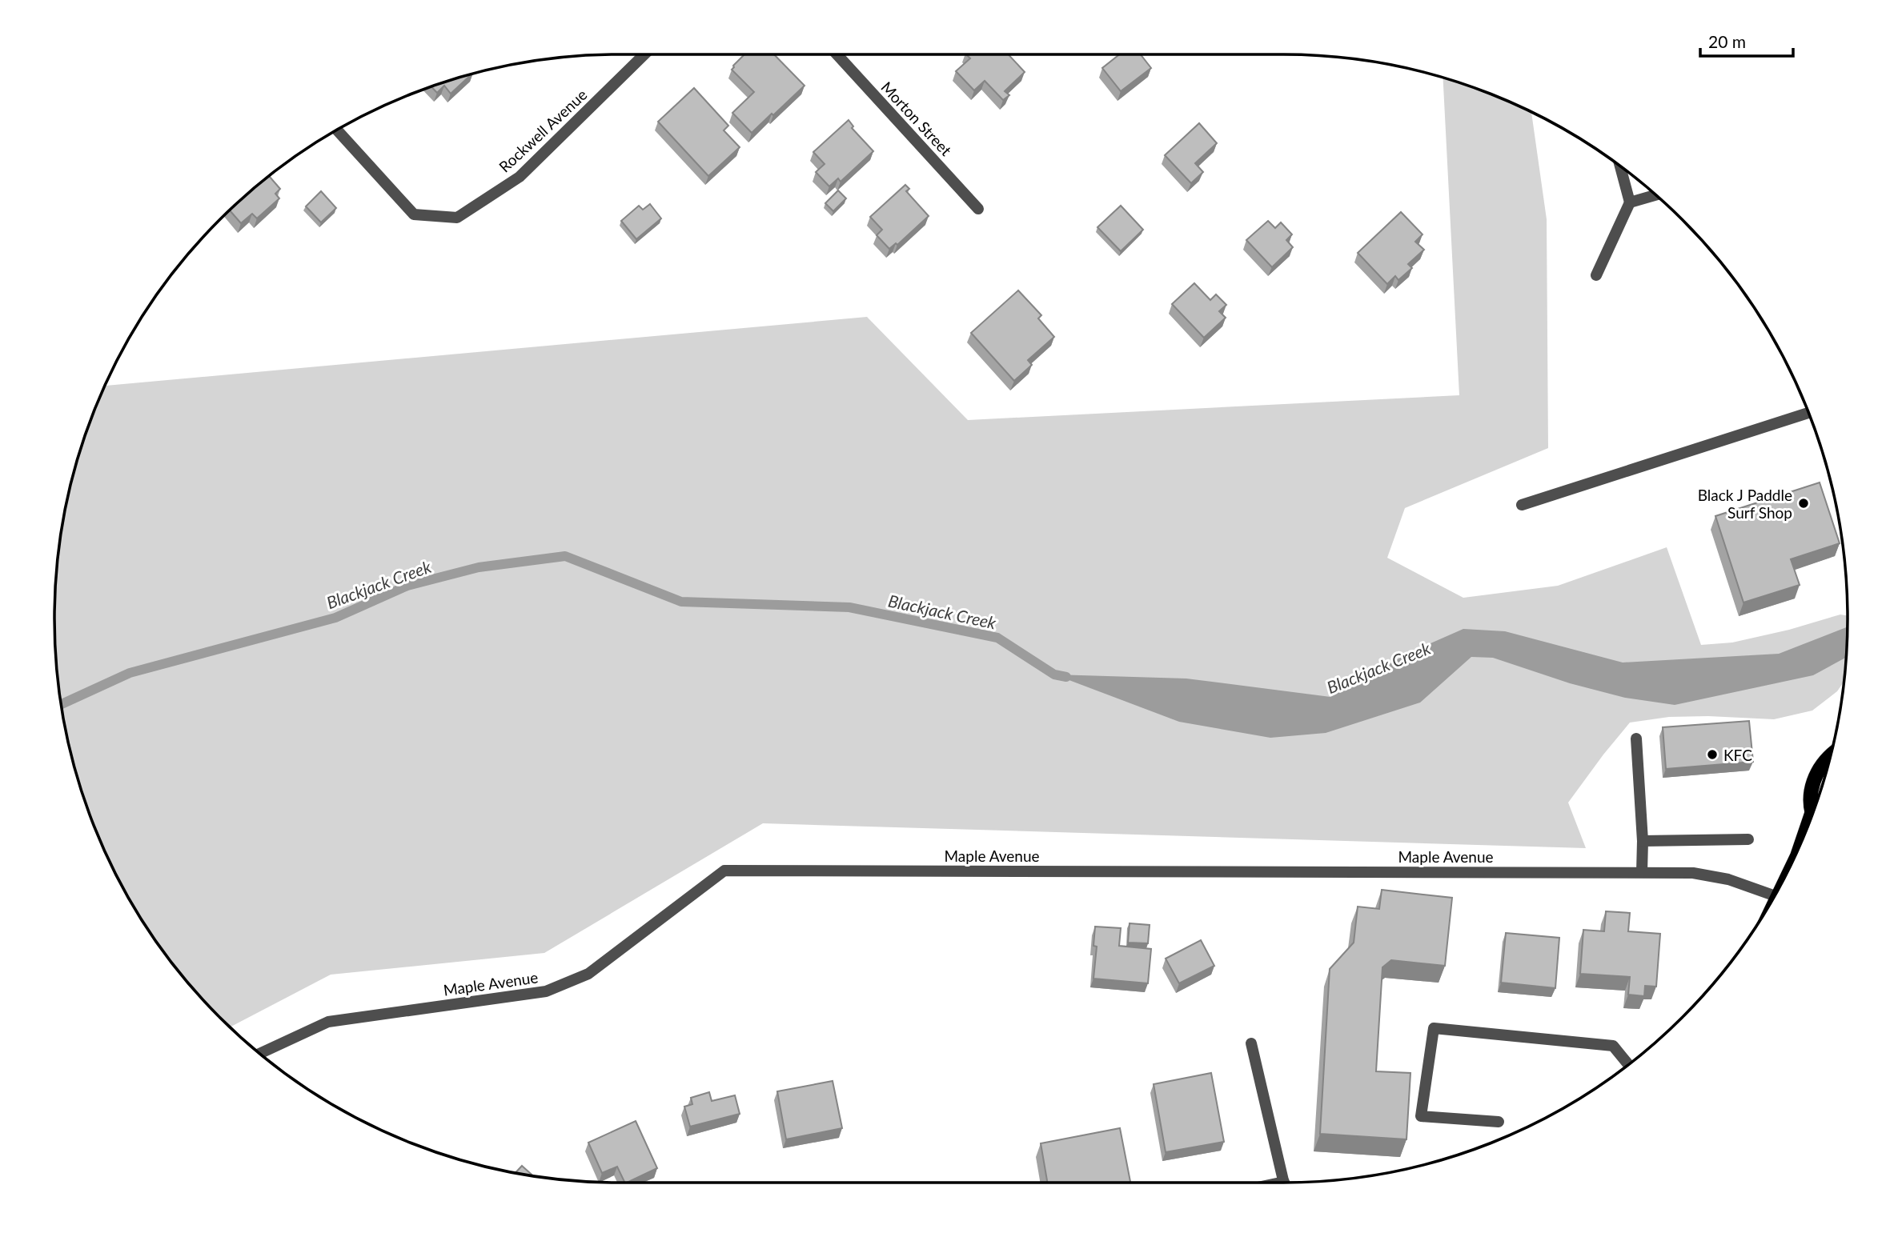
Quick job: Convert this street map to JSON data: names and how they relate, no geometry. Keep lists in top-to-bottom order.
{
  "streets": {
    "street": ["Morton Street", "Rockwell Avenue", "Maple Avenue"]
  },
  "water": ["Blackjack Creek"],
  "places": ["Black J Paddle Surf Shop", "KFC"],
  "scale_bar": "20 m"
}
